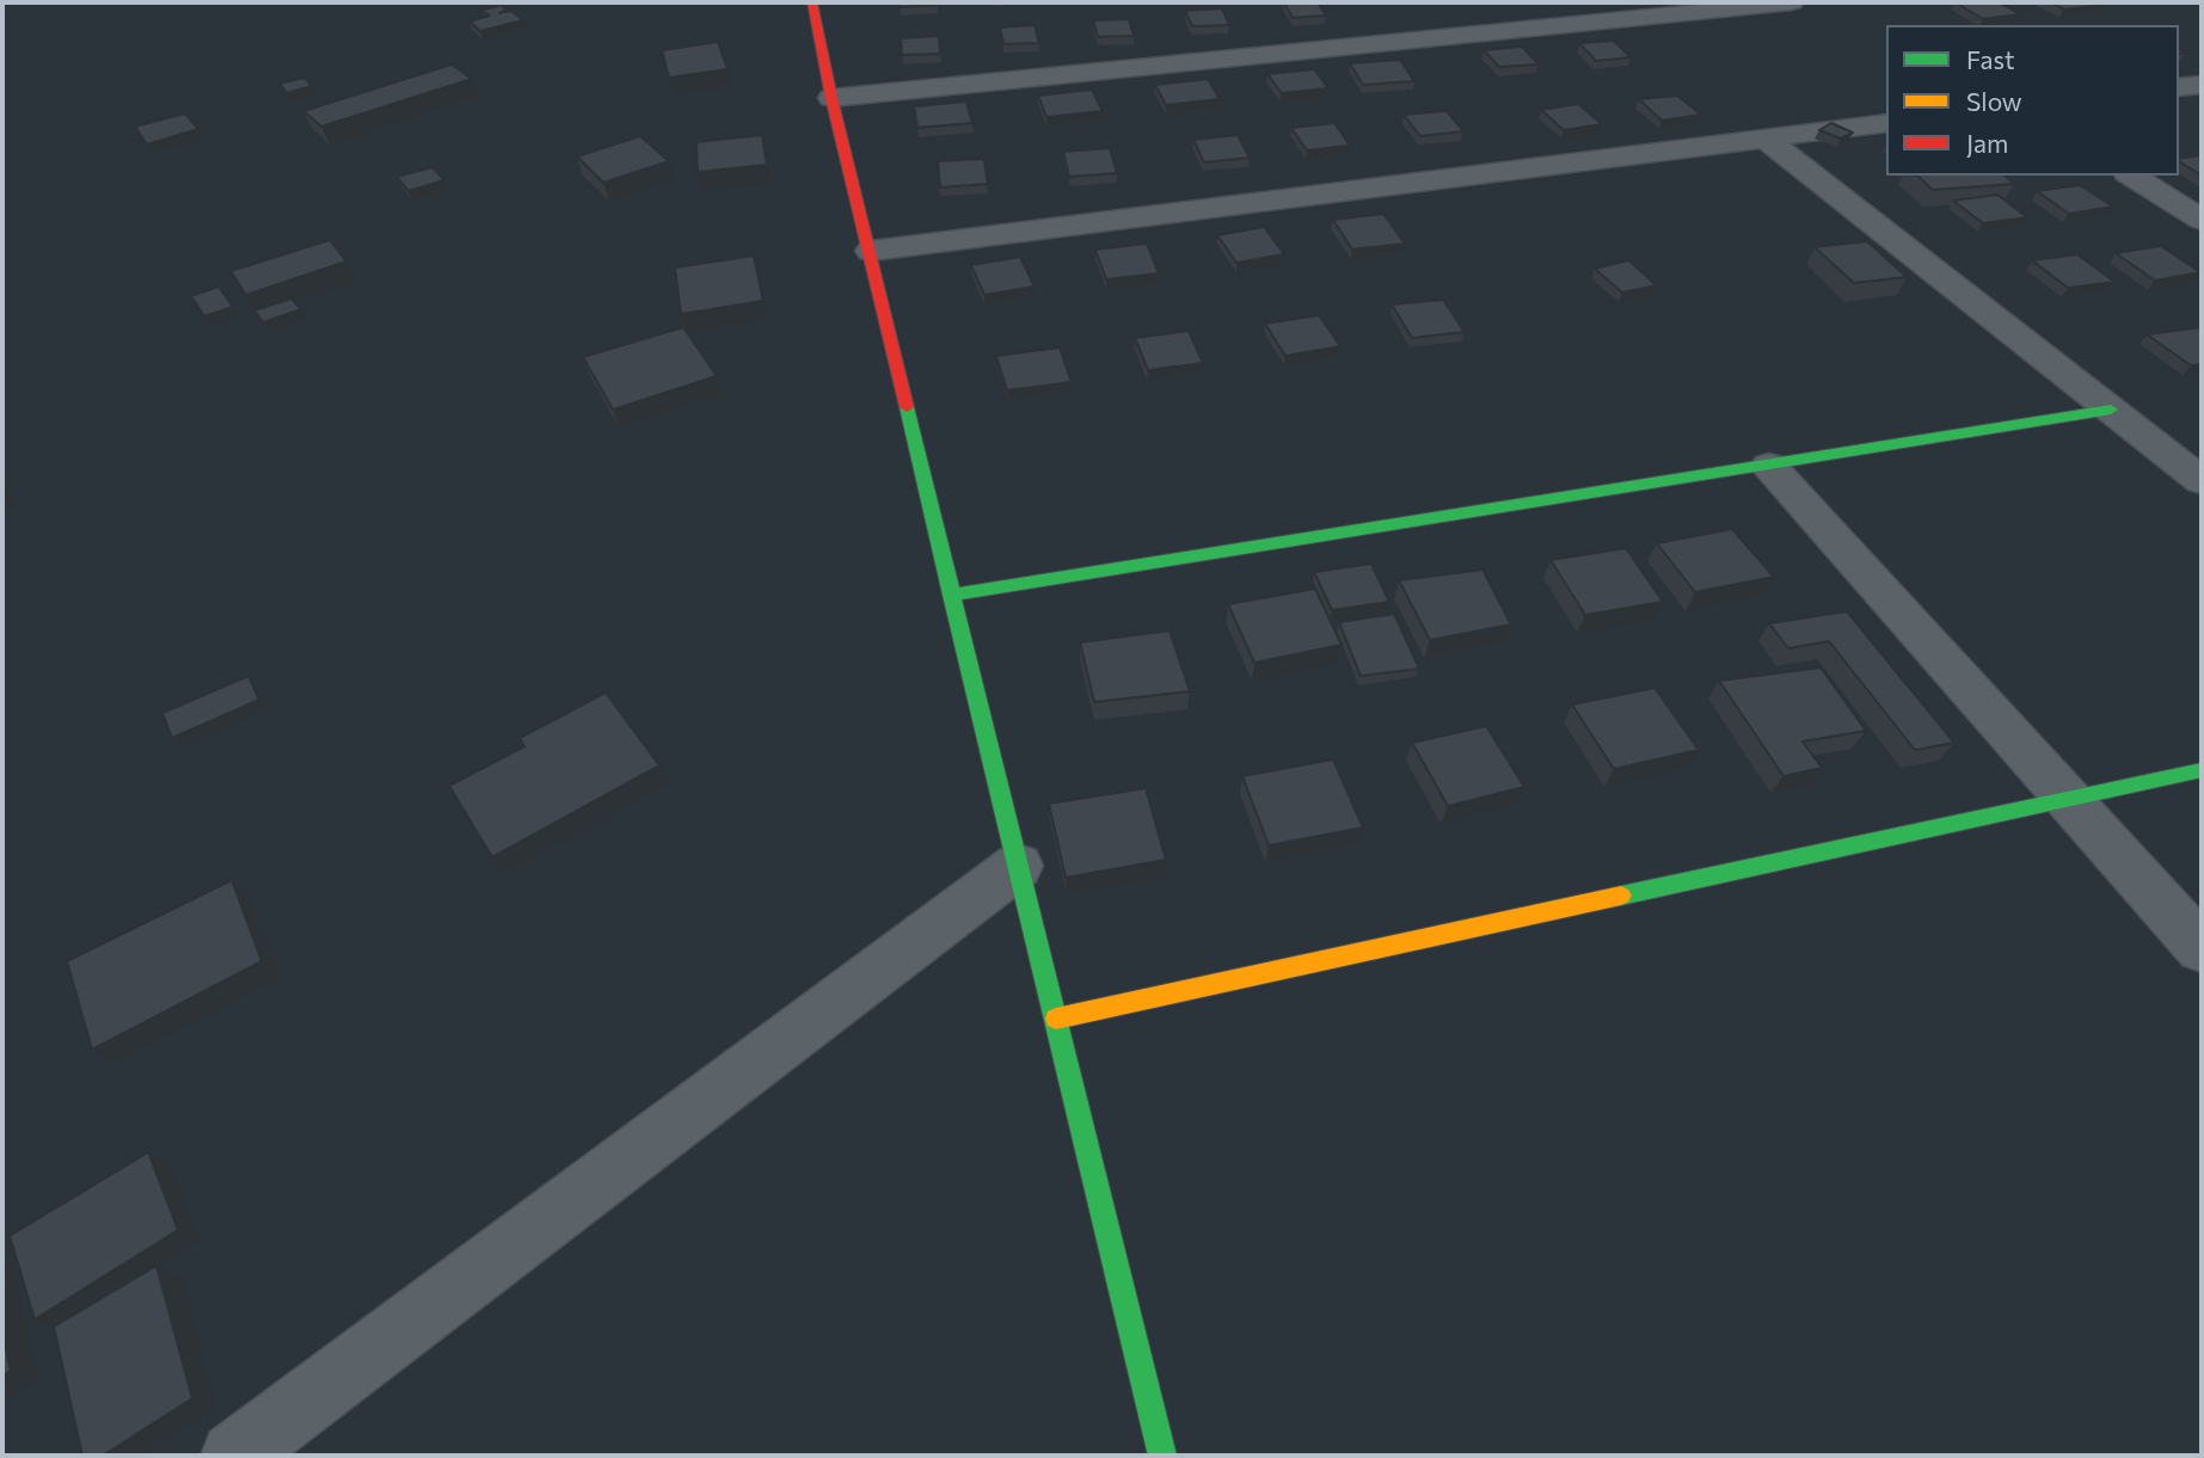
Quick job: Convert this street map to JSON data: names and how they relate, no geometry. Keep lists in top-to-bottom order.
{
  "legend": ["Fast", "Slow", "Jam"]
}
